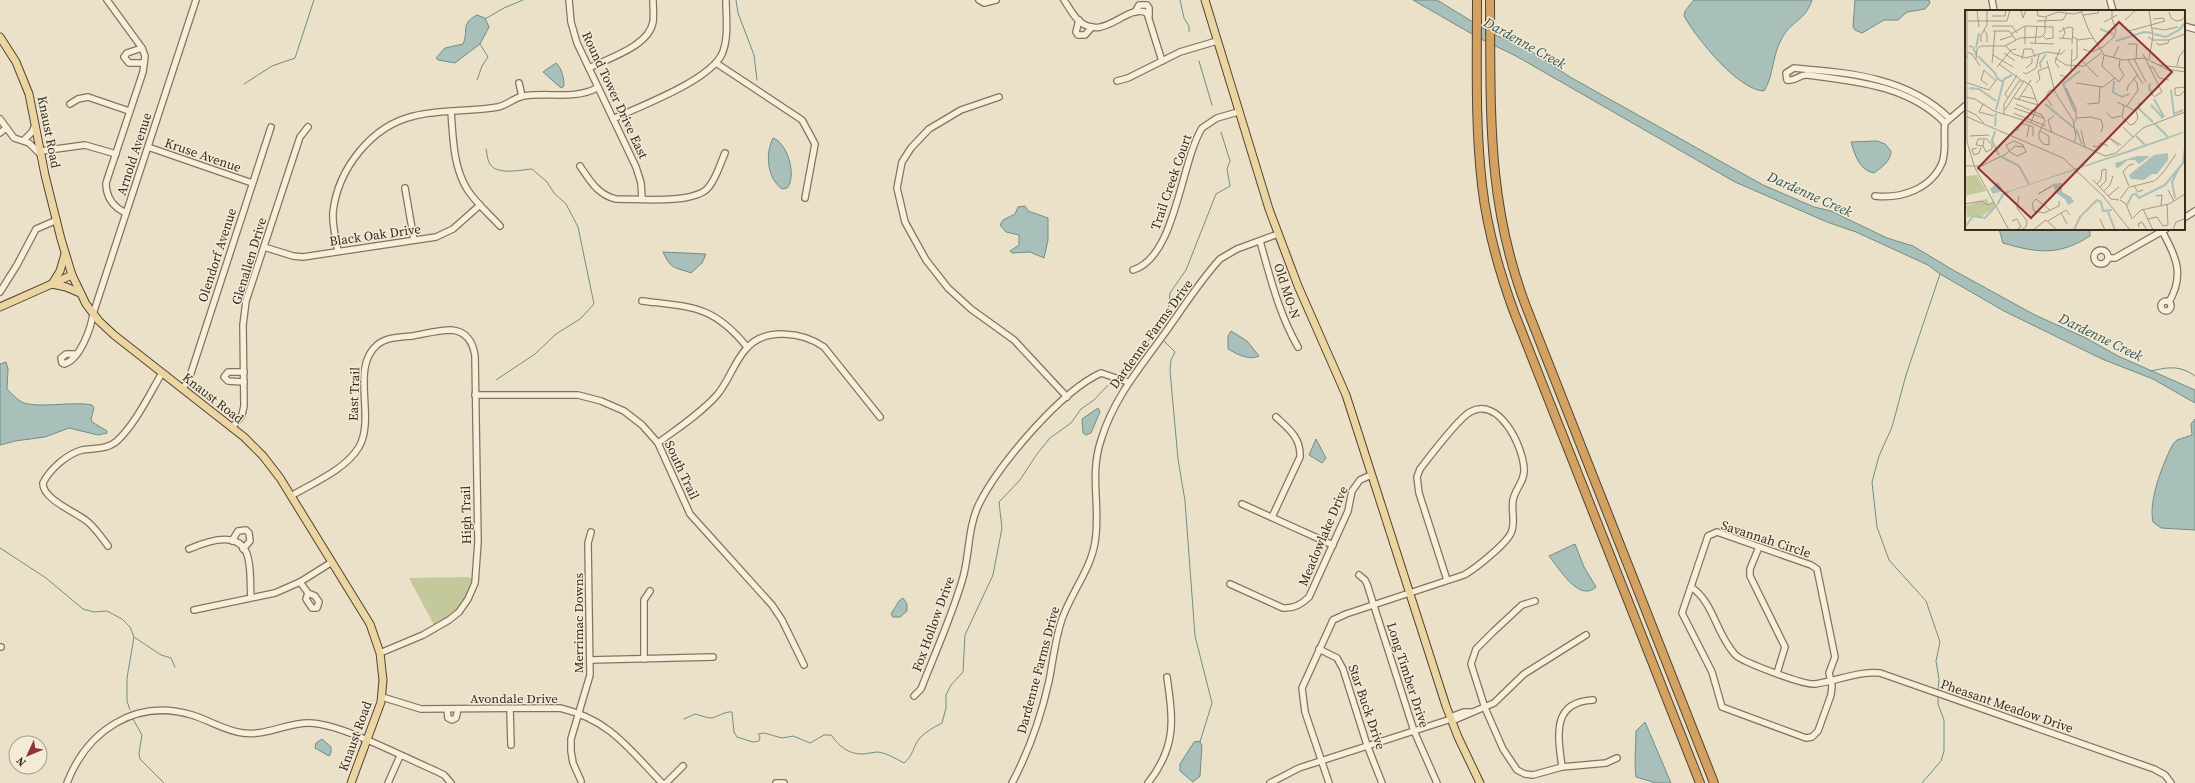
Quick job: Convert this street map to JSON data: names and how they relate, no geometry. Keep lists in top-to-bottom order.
{
  "streets": {
    "main road": ["Knaust Road"],
    "street": [
      "Round Tower Drive East",
      "Arnold Avenue",
      "Kruse Avenue",
      "Trail Creek Court",
      "Black Oak Drive",
      "Olendorf Avenue",
      "Glenallen Drive",
      "Old MO-N",
      "Dardenne Farms Drive",
      "East Trail",
      "South Trail",
      "High Trail",
      "Meadowlake Drive",
      "Savannah Circle",
      "Merrimac Downs",
      "Fox Hollow Drive",
      "Long Timber Drive",
      "Avondale Drive",
      "Pheasant Meadow Drive",
      "Star Buck Drive"
    ]
  },
  "crossings": [
    ["Knaust Road", "Arnold Avenue"],
    ["Knaust Road", "Olendorf Avenue"],
    ["Knaust Road", "Glenallen Drive"],
    ["Knaust Road", "East Trail"],
    ["Knaust Road", "High Trail"],
    ["Knaust Road", "Avondale Drive"],
    ["Arnold Avenue", "Kruse Avenue"],
    ["Kruse Avenue", "Olendorf Avenue"],
    ["Black Oak Drive", "Glenallen Drive"],
    ["Old MO-N", "Dardenne Farms Drive"],
    ["Dardenne Farms Drive", "Fox Hollow Drive"],
    ["East Trail", "High Trail"],
    ["South Trail", "High Trail"],
    ["Savannah Circle", "Pheasant Meadow Drive"],
    ["Merrimac Downs", "Avondale Drive"]
  ],
  "water": ["Dardenne Creek"],
  "north": "bottom left"
}
